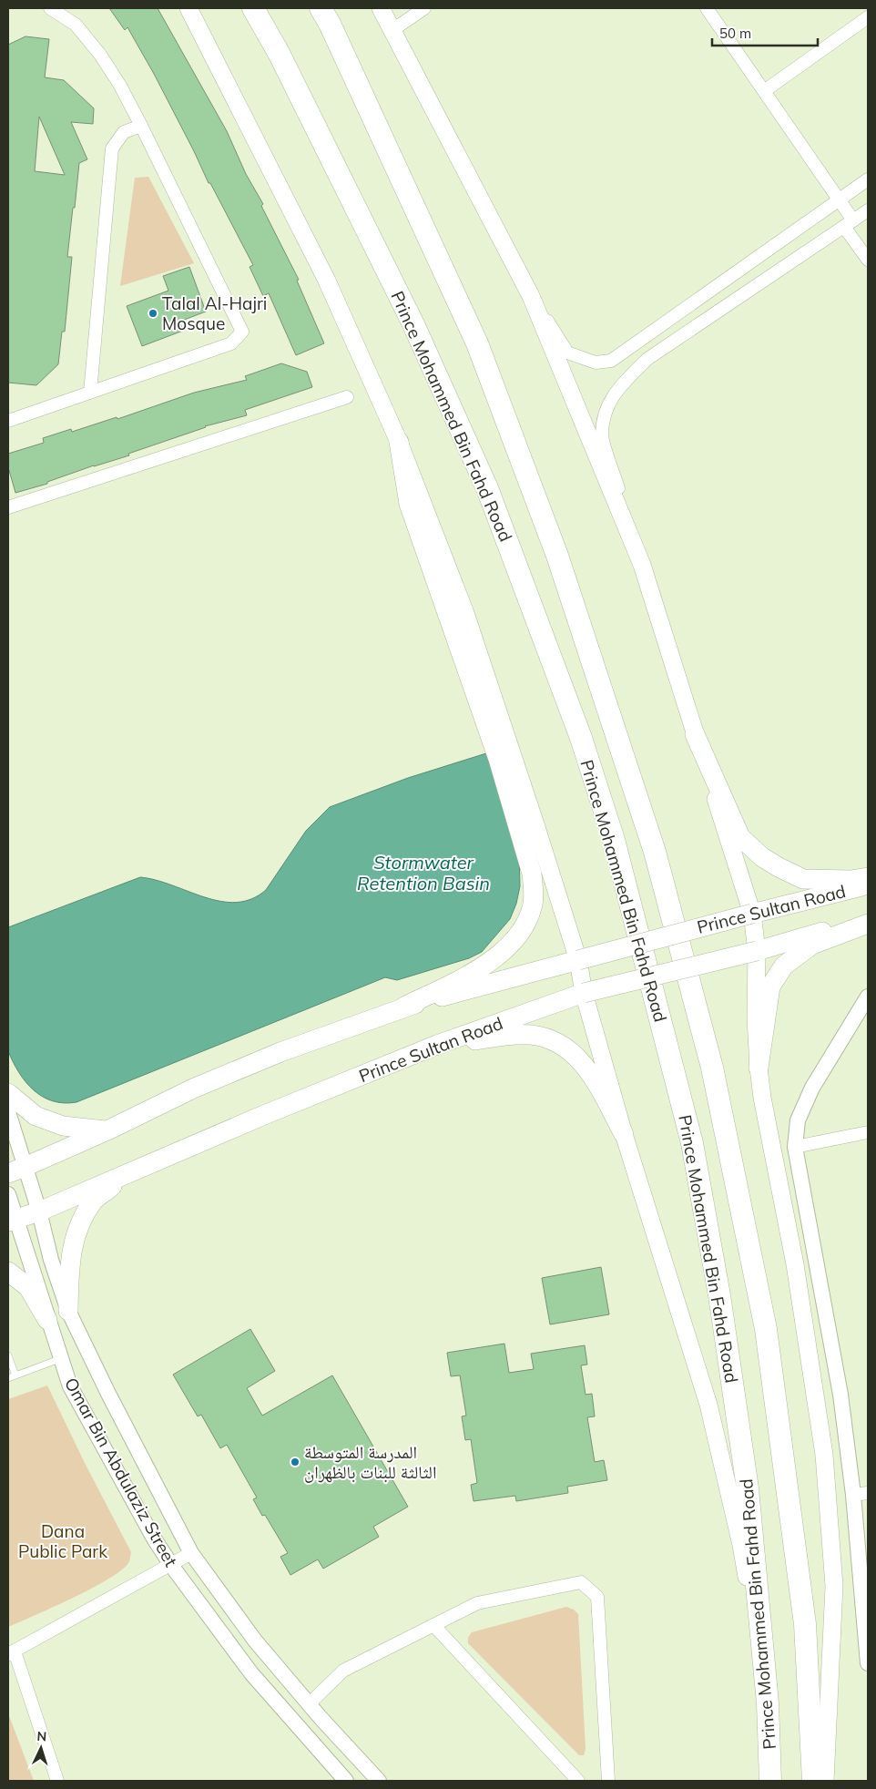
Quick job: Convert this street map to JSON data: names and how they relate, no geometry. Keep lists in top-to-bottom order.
{
  "streets": {
    "highway": ["Prince Mohammed Bin Fahd Road"],
    "main road": ["Prince Sultan Road"],
    "street": ["Omar Bin Abdulaziz Street"]
  },
  "crossings": [
    ["Prince Sultan Road", "Omar Bin Abdulaziz Street"]
  ],
  "water": ["Stormwater Retention Basin"],
  "parks": ["Dana Public Park"],
  "places": ["Talal Al-Hajri Mosque", "المدرسة المتوسطة الثالثة للبنات بالظهران"],
  "scale_bar": "50 m",
  "north": "top"
}
